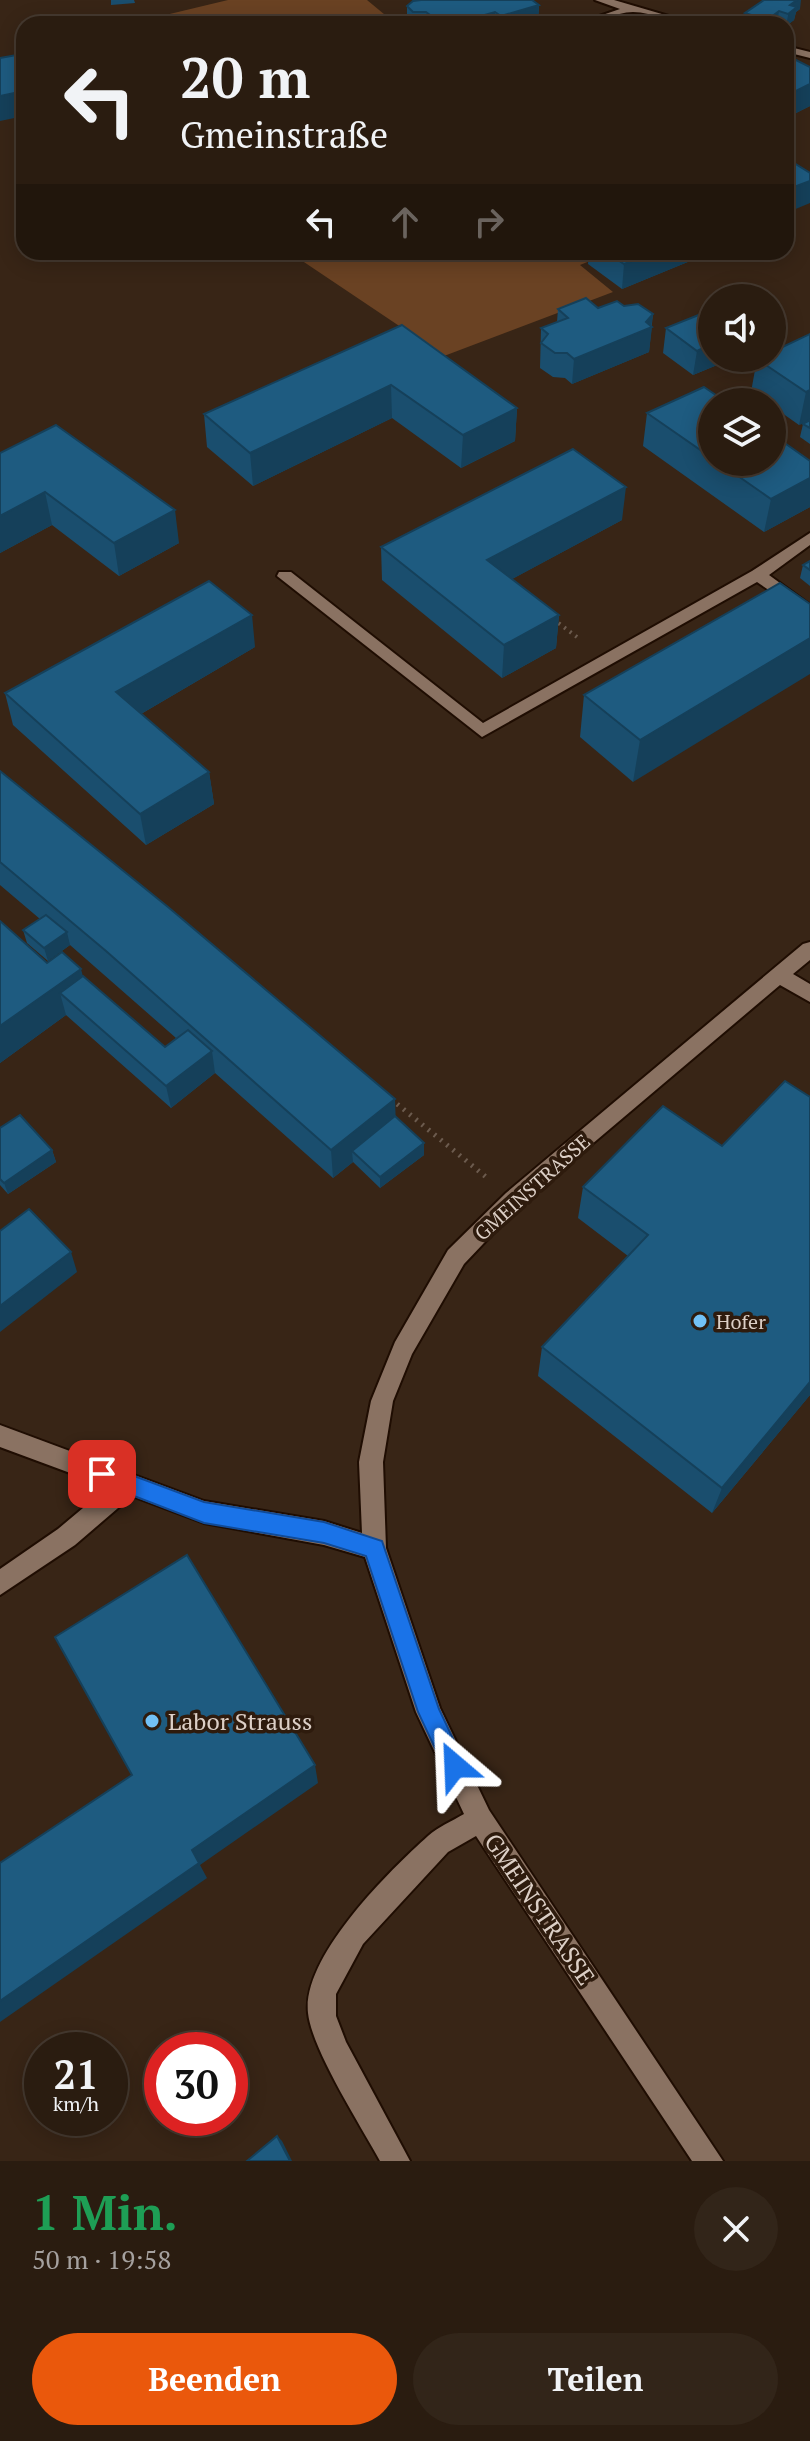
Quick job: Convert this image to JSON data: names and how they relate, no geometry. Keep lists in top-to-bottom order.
{
  "streets": {
    "street": ["GMEINSTRASSE"]
  },
  "places": ["Hofer", "Labor Strauss"],
  "page": {
    "turn": ["20 m", "Gmeinstraße"],
    "speed": "21 km/h",
    "limit": "30",
    "heading": ["1 Min.", "50 m · 19:58"],
    "buttons": ["Beenden", "Teilen"]
  }
}
